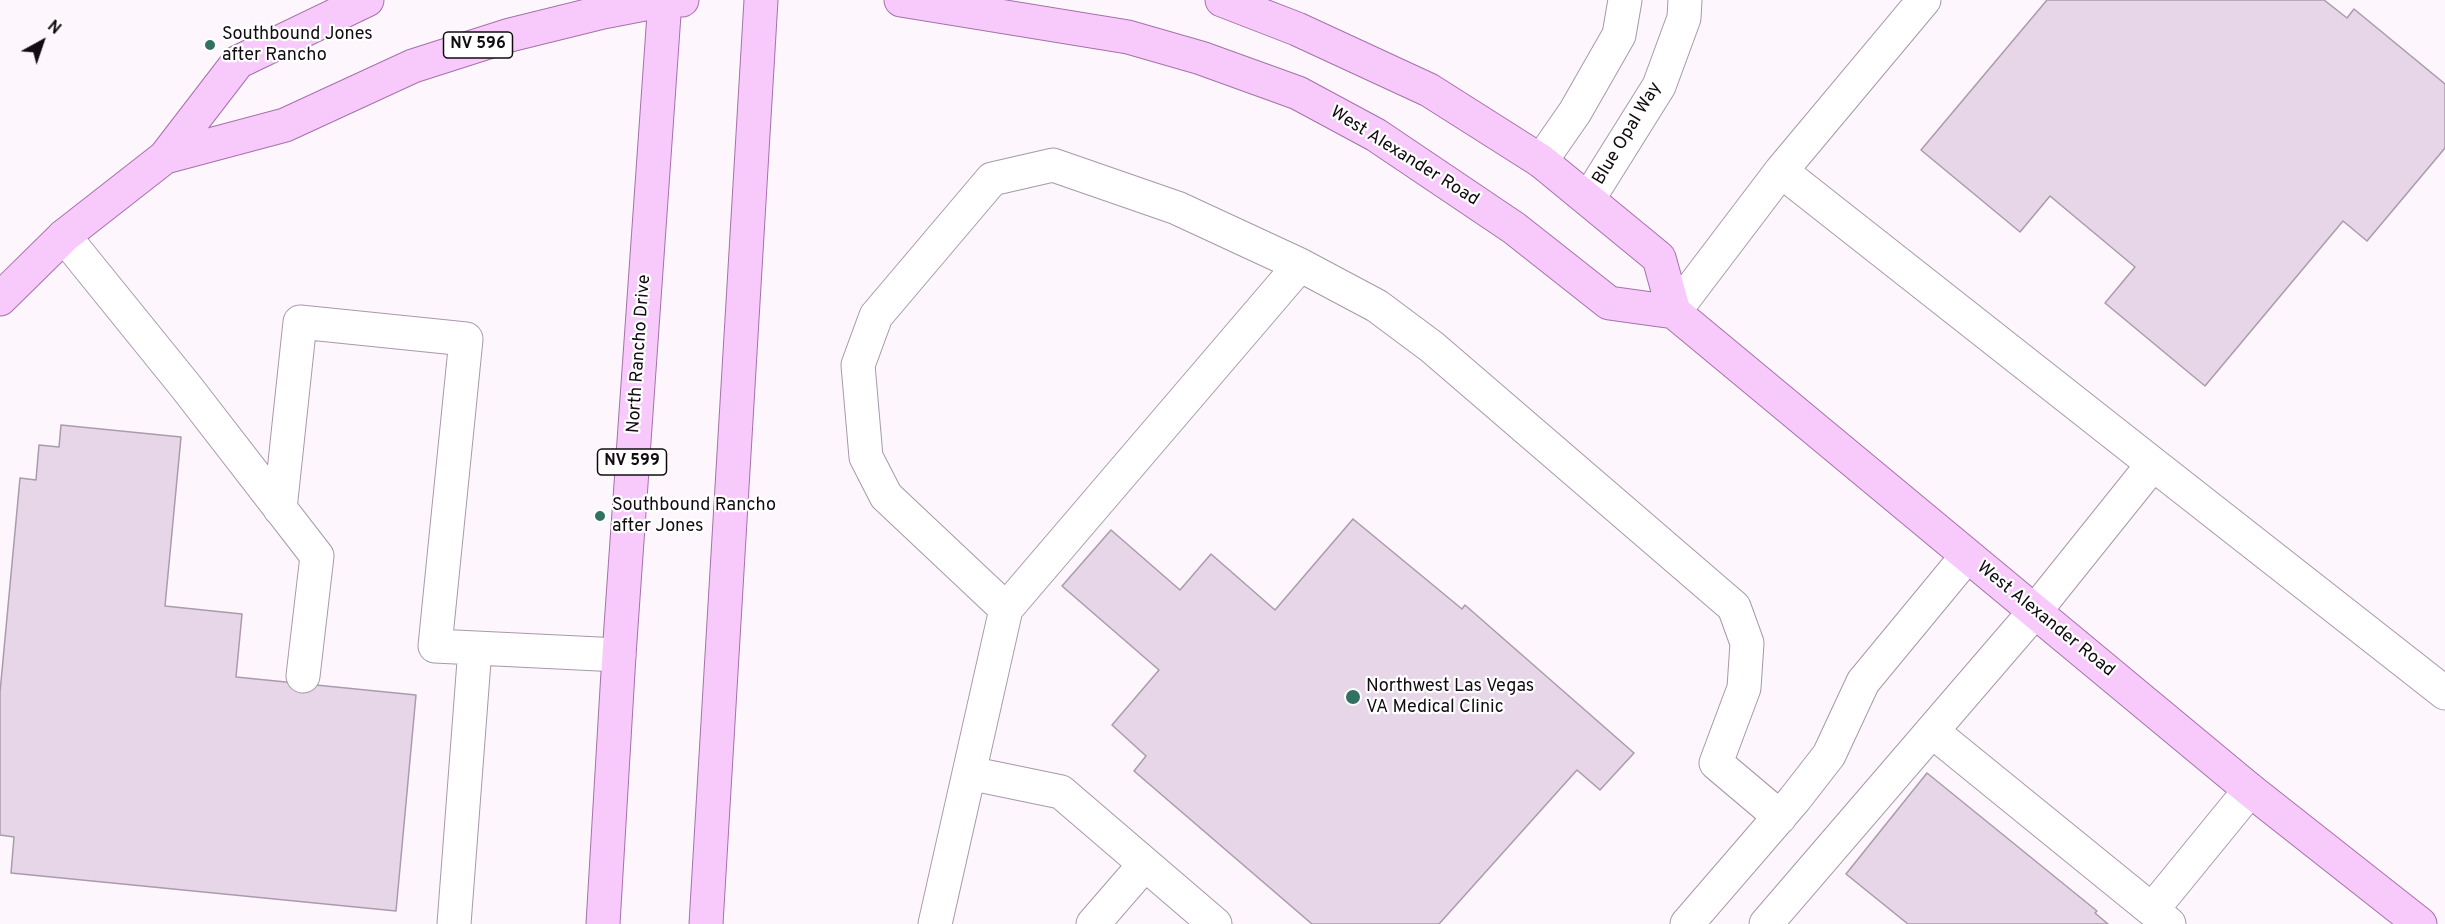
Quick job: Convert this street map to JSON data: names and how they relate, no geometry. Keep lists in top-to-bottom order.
{
  "streets": {
    "main road": [
      "NV 596",
      "West Alexander Road",
      "North Rancho Drive",
      "NV 599"
    ],
    "street": ["Blue Opal Way"]
  },
  "crossings": [
    ["NV 596", "North Rancho Drive"]
  ],
  "places": ["Southbound Jones after Rancho", "Southbound Rancho after Jones", "Northwest Las Vegas VA Medical Clinic"],
  "north": "top right"
}
